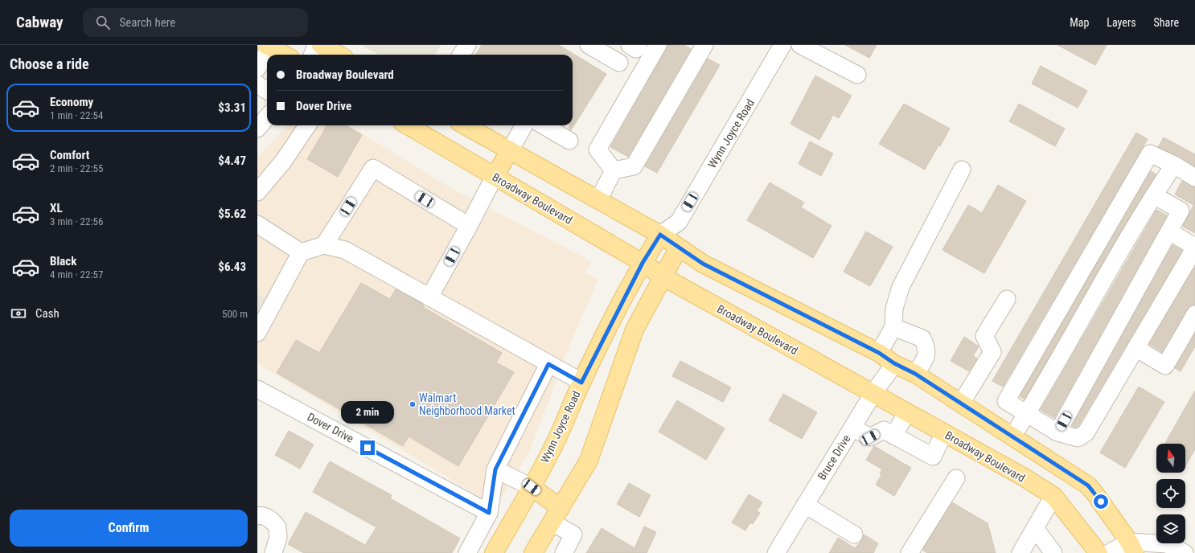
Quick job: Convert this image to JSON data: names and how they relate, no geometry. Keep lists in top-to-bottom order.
{
  "streets": {
    "main road": ["Wynn Joyce Road", "Broadway Boulevard"],
    "street": ["Dover Drive", "Bruce Drive"]
  },
  "crossings": [
    ["Wynn Joyce Road", "Broadway Boulevard"],
    ["Broadway Boulevard", "Bruce Drive"]
  ],
  "places": ["Walmart Neighborhood Market"],
  "north": "top",
  "page": {
    "header": "Cabway",
    "search": "Search here",
    "nav": ["Map", "Layers", "Share"],
    "heading": "Choose a ride",
    "banner": ["Broadway Boulevard", "Dover Drive"],
    "list": [
      {
        "name": "Economy",
        "note": "1 min · 22:54",
        "value": "$3.31"
      },
      {
        "name": "Comfort",
        "note": "2 min · 22:55",
        "value": "$4.47"
      },
      {
        "name": "XL",
        "note": "3 min · 22:56",
        "value": "$5.62"
      },
      {
        "name": "Black",
        "note": "4 min · 22:57",
        "value": "$6.43"
      }
    ],
    "pay": ["Cash", "500 m"],
    "bubble": "2 min",
    "buttons": "Confirm"
  }
}
